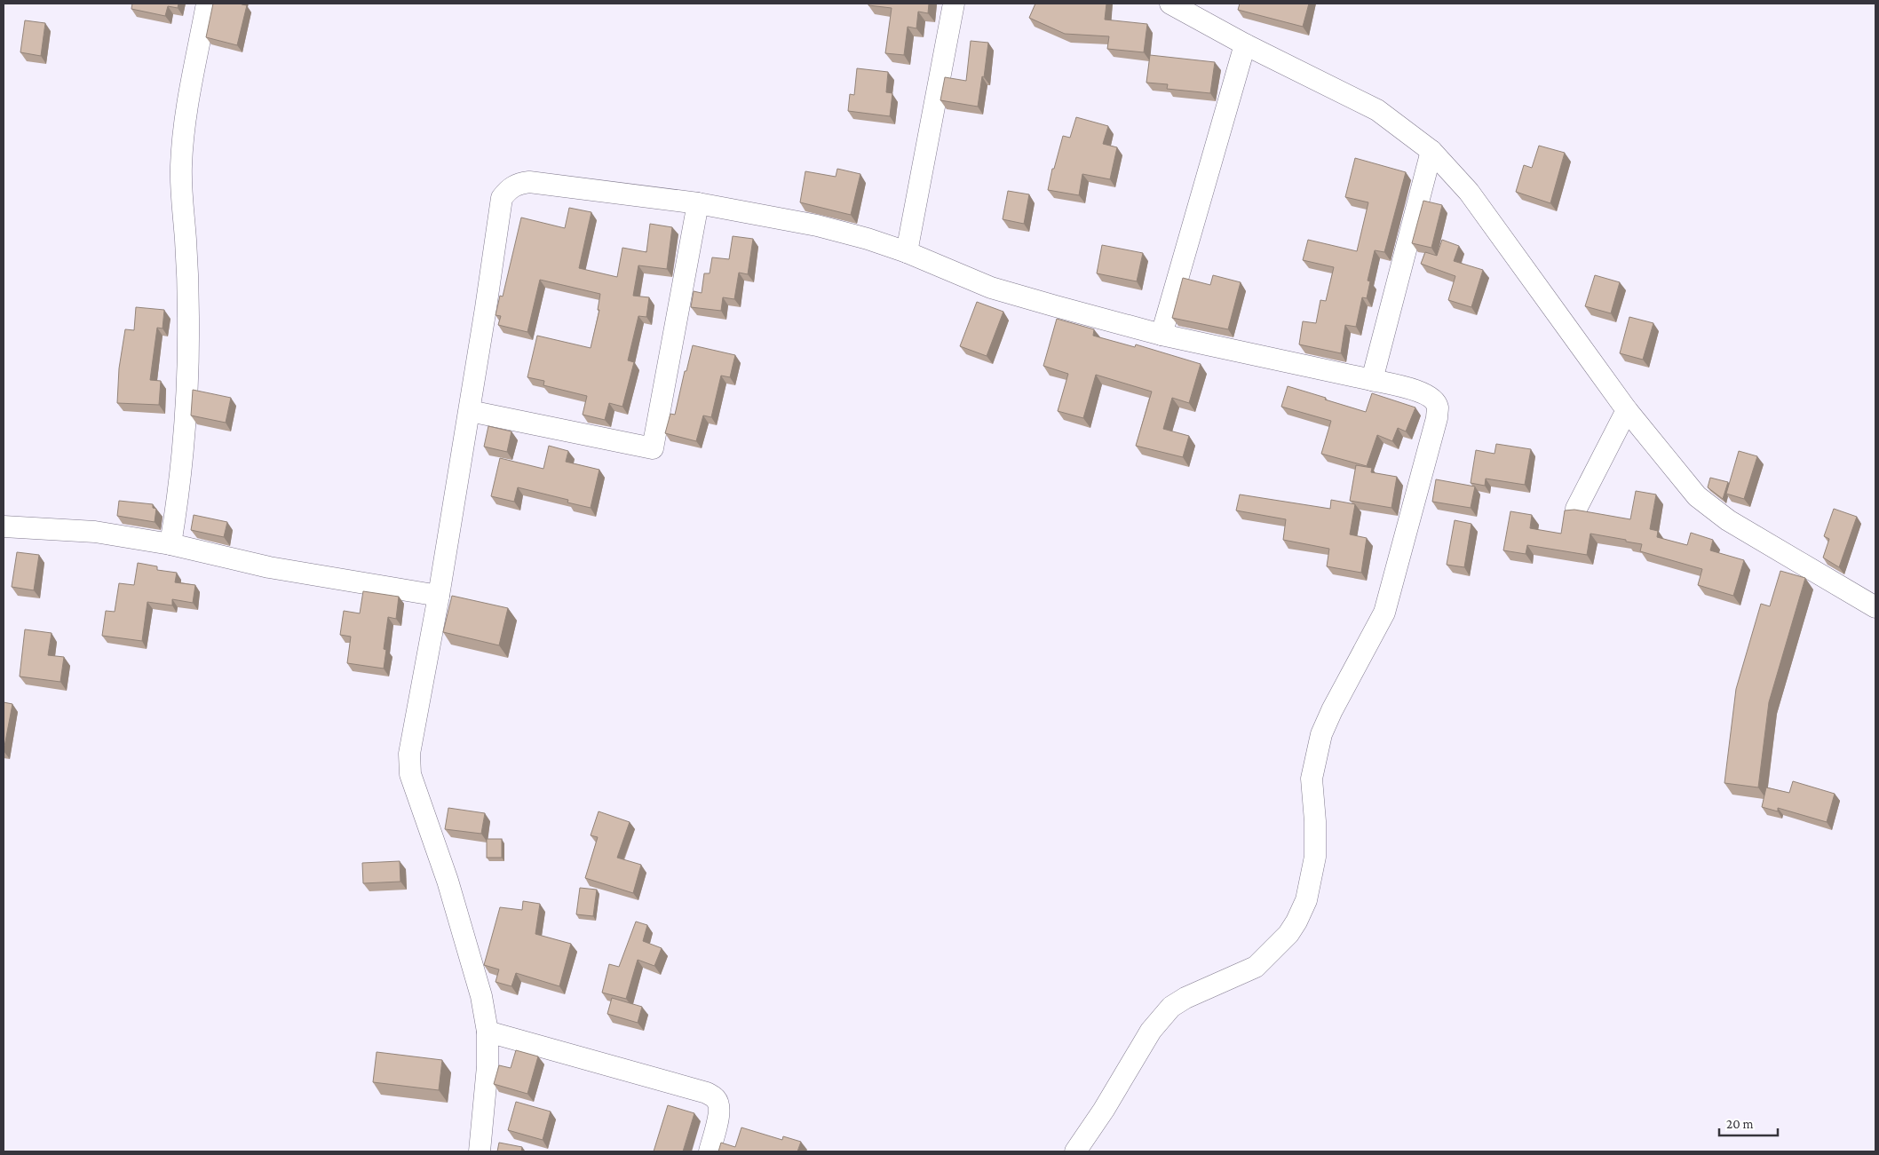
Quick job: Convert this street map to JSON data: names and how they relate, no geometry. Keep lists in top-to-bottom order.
{
  "scale_bar": "20 m"
}
